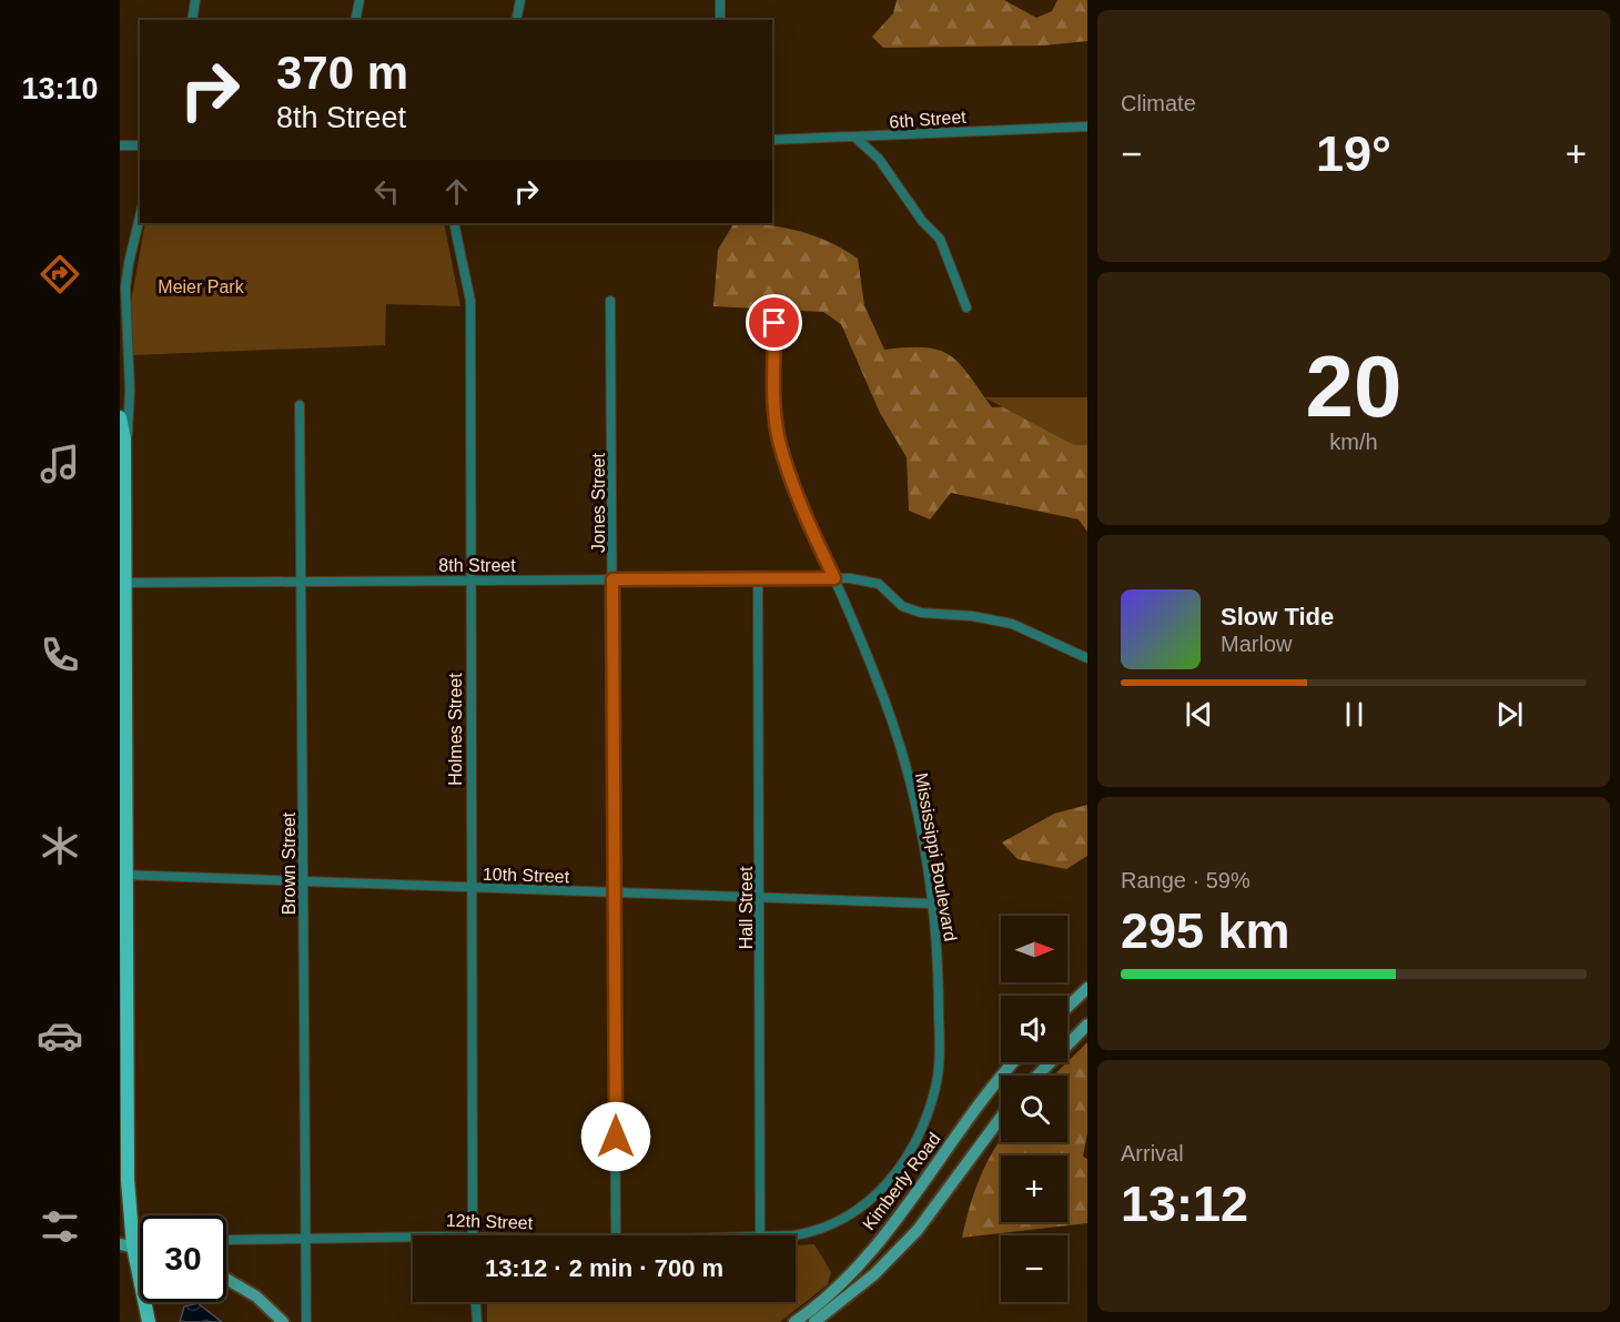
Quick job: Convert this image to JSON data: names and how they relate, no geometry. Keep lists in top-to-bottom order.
{
  "streets": {
    "main road": ["Kimberly Road"],
    "street": [
      "6th Street",
      "Jones Street",
      "8th Street",
      "Holmes Street",
      "Mississippi Boulevard",
      "Brown Street",
      "10th Street",
      "Hall Street",
      "12th Street"
    ]
  },
  "crossings": [
    ["Jones Street", "8th Street"],
    ["Jones Street", "10th Street"],
    ["8th Street", "Holmes Street"],
    ["8th Street", "Mississippi Boulevard"],
    ["8th Street", "Brown Street"],
    ["8th Street", "Hall Street"],
    ["Holmes Street", "10th Street"],
    ["Mississippi Boulevard", "10th Street"],
    ["Brown Street", "10th Street"],
    ["Brown Street", "12th Street"],
    ["10th Street", "Hall Street"]
  ],
  "parks": ["Meier Park"],
  "north": "right",
  "page": {
    "tabs": "13:10",
    "tile": [
      "Climate",
      ["20", "km/h"],
      ["Range · 59%", "295 km"],
      ["Arrival", "13:12"]
    ],
    "turn": ["370 m", "8th Street"],
    "heat": ["−", "19°", "+"],
    "song": ["Slow Tide", "Marlow"],
    "map_buttons": ["+", "−"],
    "limit": "30",
    "trip": "13:12 · 2 min · 700 m"
  }
}
